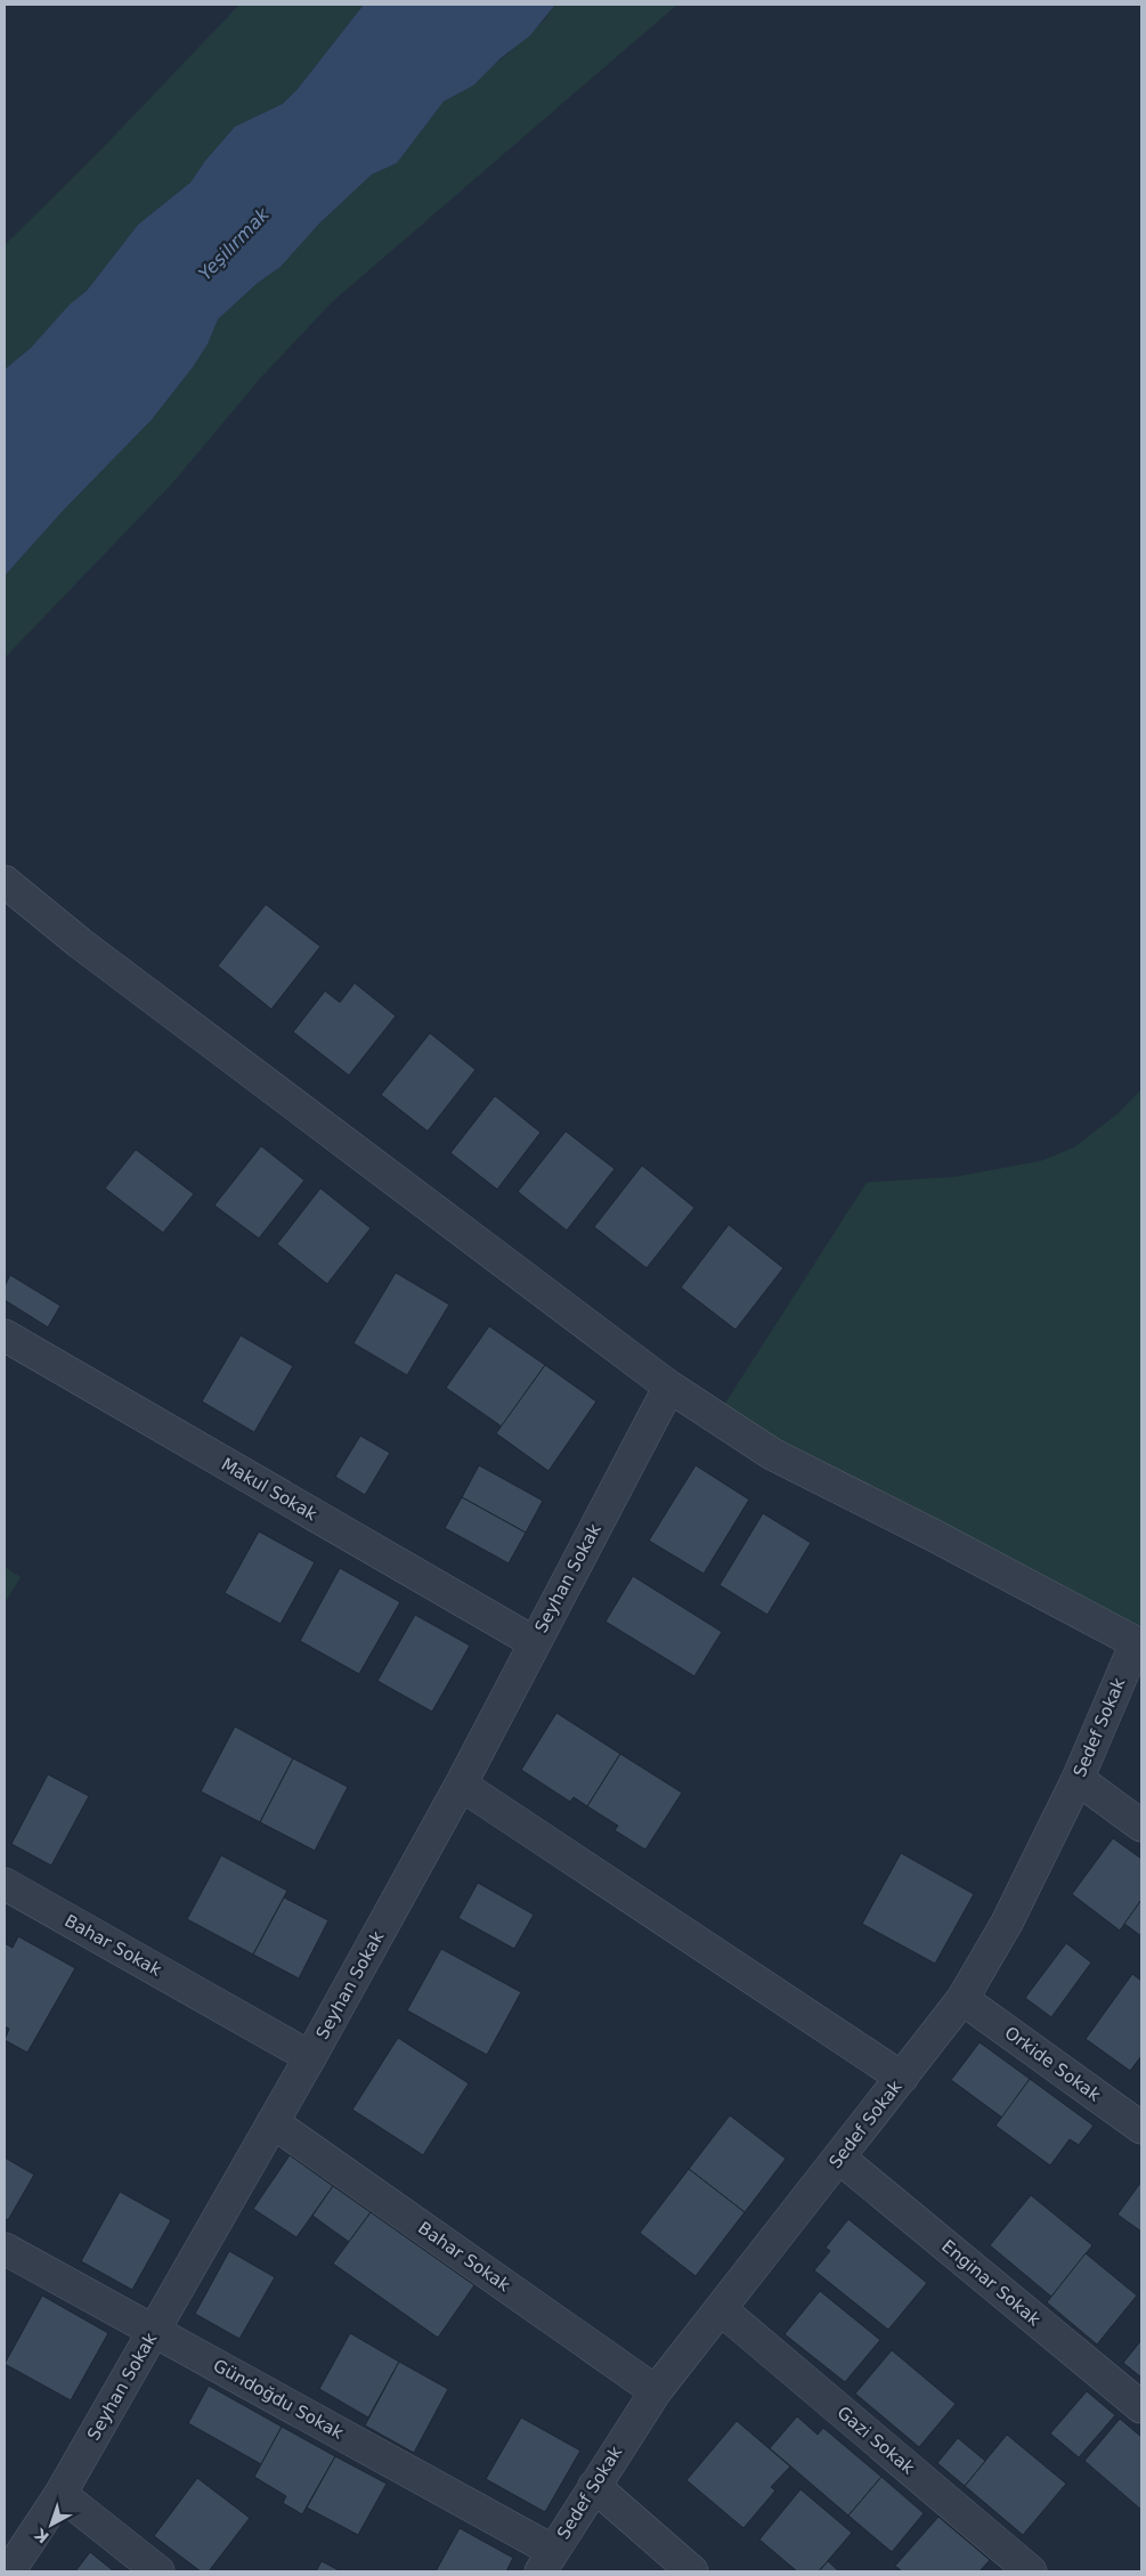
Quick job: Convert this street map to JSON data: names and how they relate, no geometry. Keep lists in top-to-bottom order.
{
  "streets": {
    "street": [
      "Makul Sokak",
      "Seyhan Sokak",
      "Sedef Sokak",
      "Bahar Sokak",
      "Orkide Sokak",
      "Enginar Sokak",
      "Gündoğdu Sokak",
      "Gazi Sokak"
    ]
  },
  "crossings": [
    ["Makul Sokak", "Seyhan Sokak"],
    ["Seyhan Sokak", "Bahar Sokak"],
    ["Seyhan Sokak", "Gündoğdu Sokak"],
    ["Sedef Sokak", "Bahar Sokak"],
    ["Sedef Sokak", "Orkide Sokak"],
    ["Sedef Sokak", "Enginar Sokak"],
    ["Sedef Sokak", "Gündoğdu Sokak"],
    ["Sedef Sokak", "Gazi Sokak"]
  ],
  "water": ["Yeşilırmak"],
  "north": "bottom left"
}
